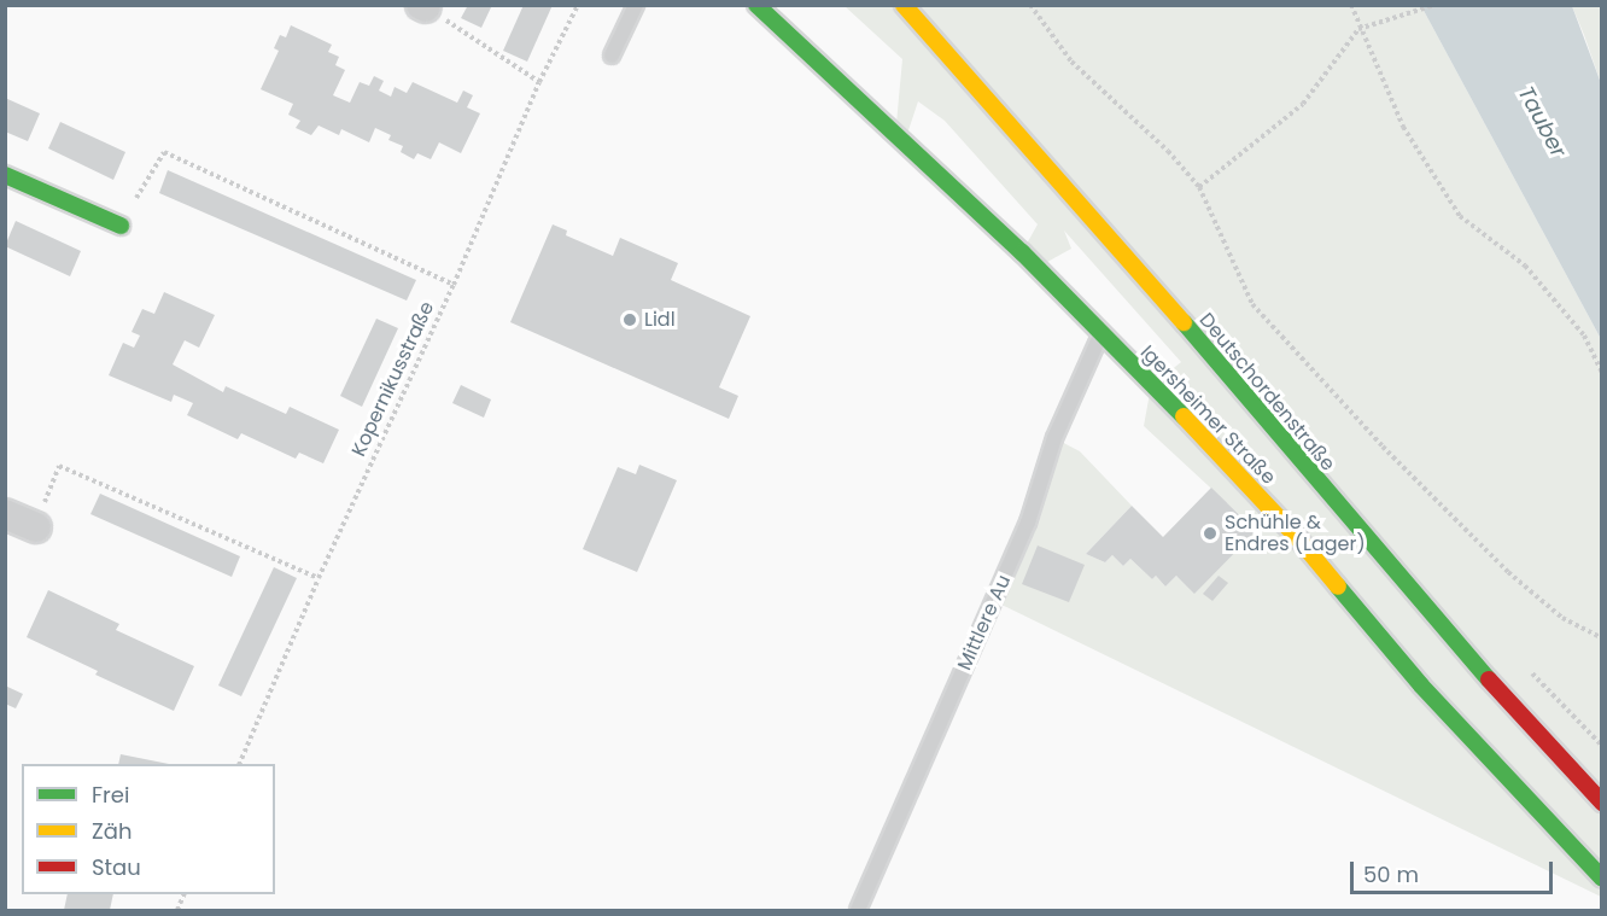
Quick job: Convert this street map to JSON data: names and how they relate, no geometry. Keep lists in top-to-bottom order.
{
  "streets": {
    "street": ["Deutschordenstraße", "Igersheimer Straße"],
    "lane": ["Mittlere Au"],
    "path": ["Kopernikusstraße"]
  },
  "crossings": [
    ["Igersheimer Straße", "Mittlere Au"]
  ],
  "water": ["Tauber"],
  "places": ["Lidl", "Schühle & Endres (Lager)"],
  "legend": ["Frei", "Zäh", "Stau"],
  "scale_bar": "50 m"
}
